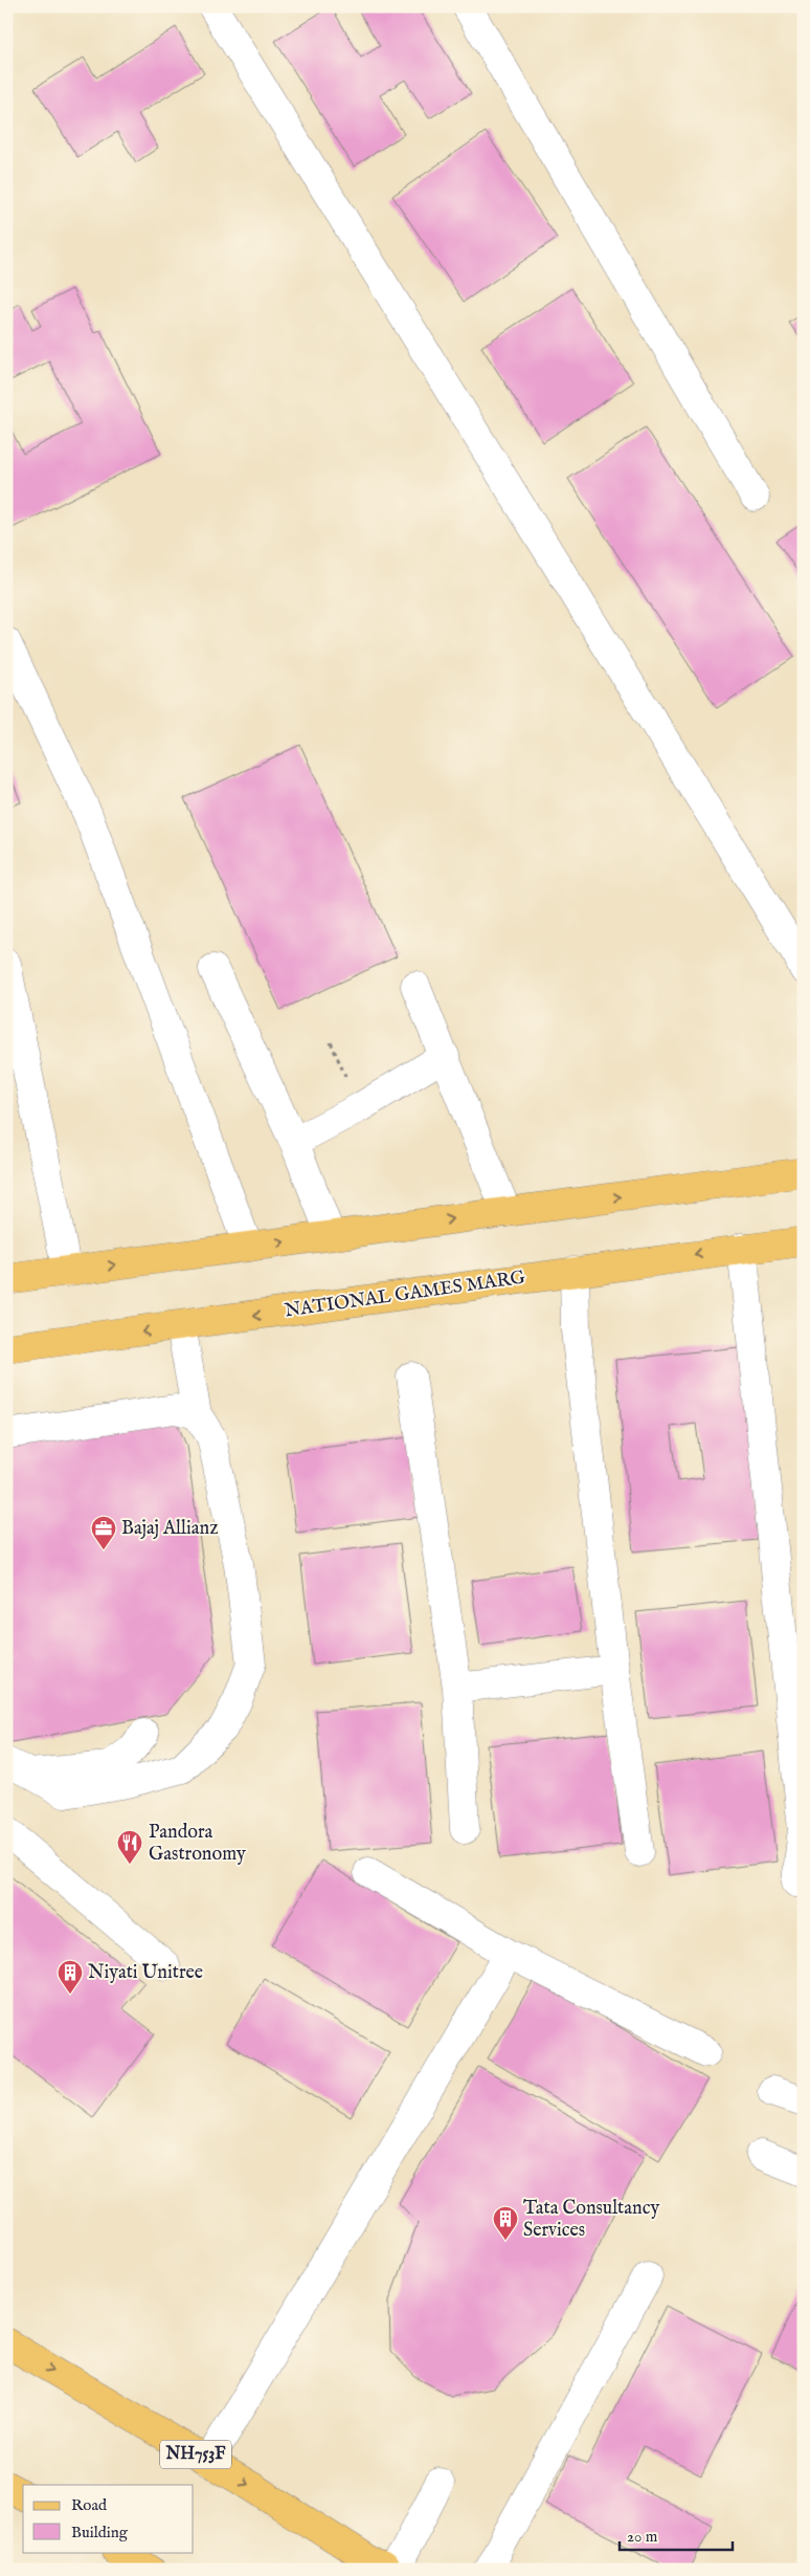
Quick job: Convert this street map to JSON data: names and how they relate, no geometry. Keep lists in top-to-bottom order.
{
  "streets": {
    "main road": ["NATIONAL GAMES MARG", "NH753F"]
  },
  "places": {
    "office": ["Bajaj Allianz"],
    "restaurant": ["Pandora Gastronomy"],
    "building": ["Niyati Unitree", "Tata Consultancy Services"]
  },
  "legend": ["Road", "Building"],
  "scale_bar": "20 m"
}
